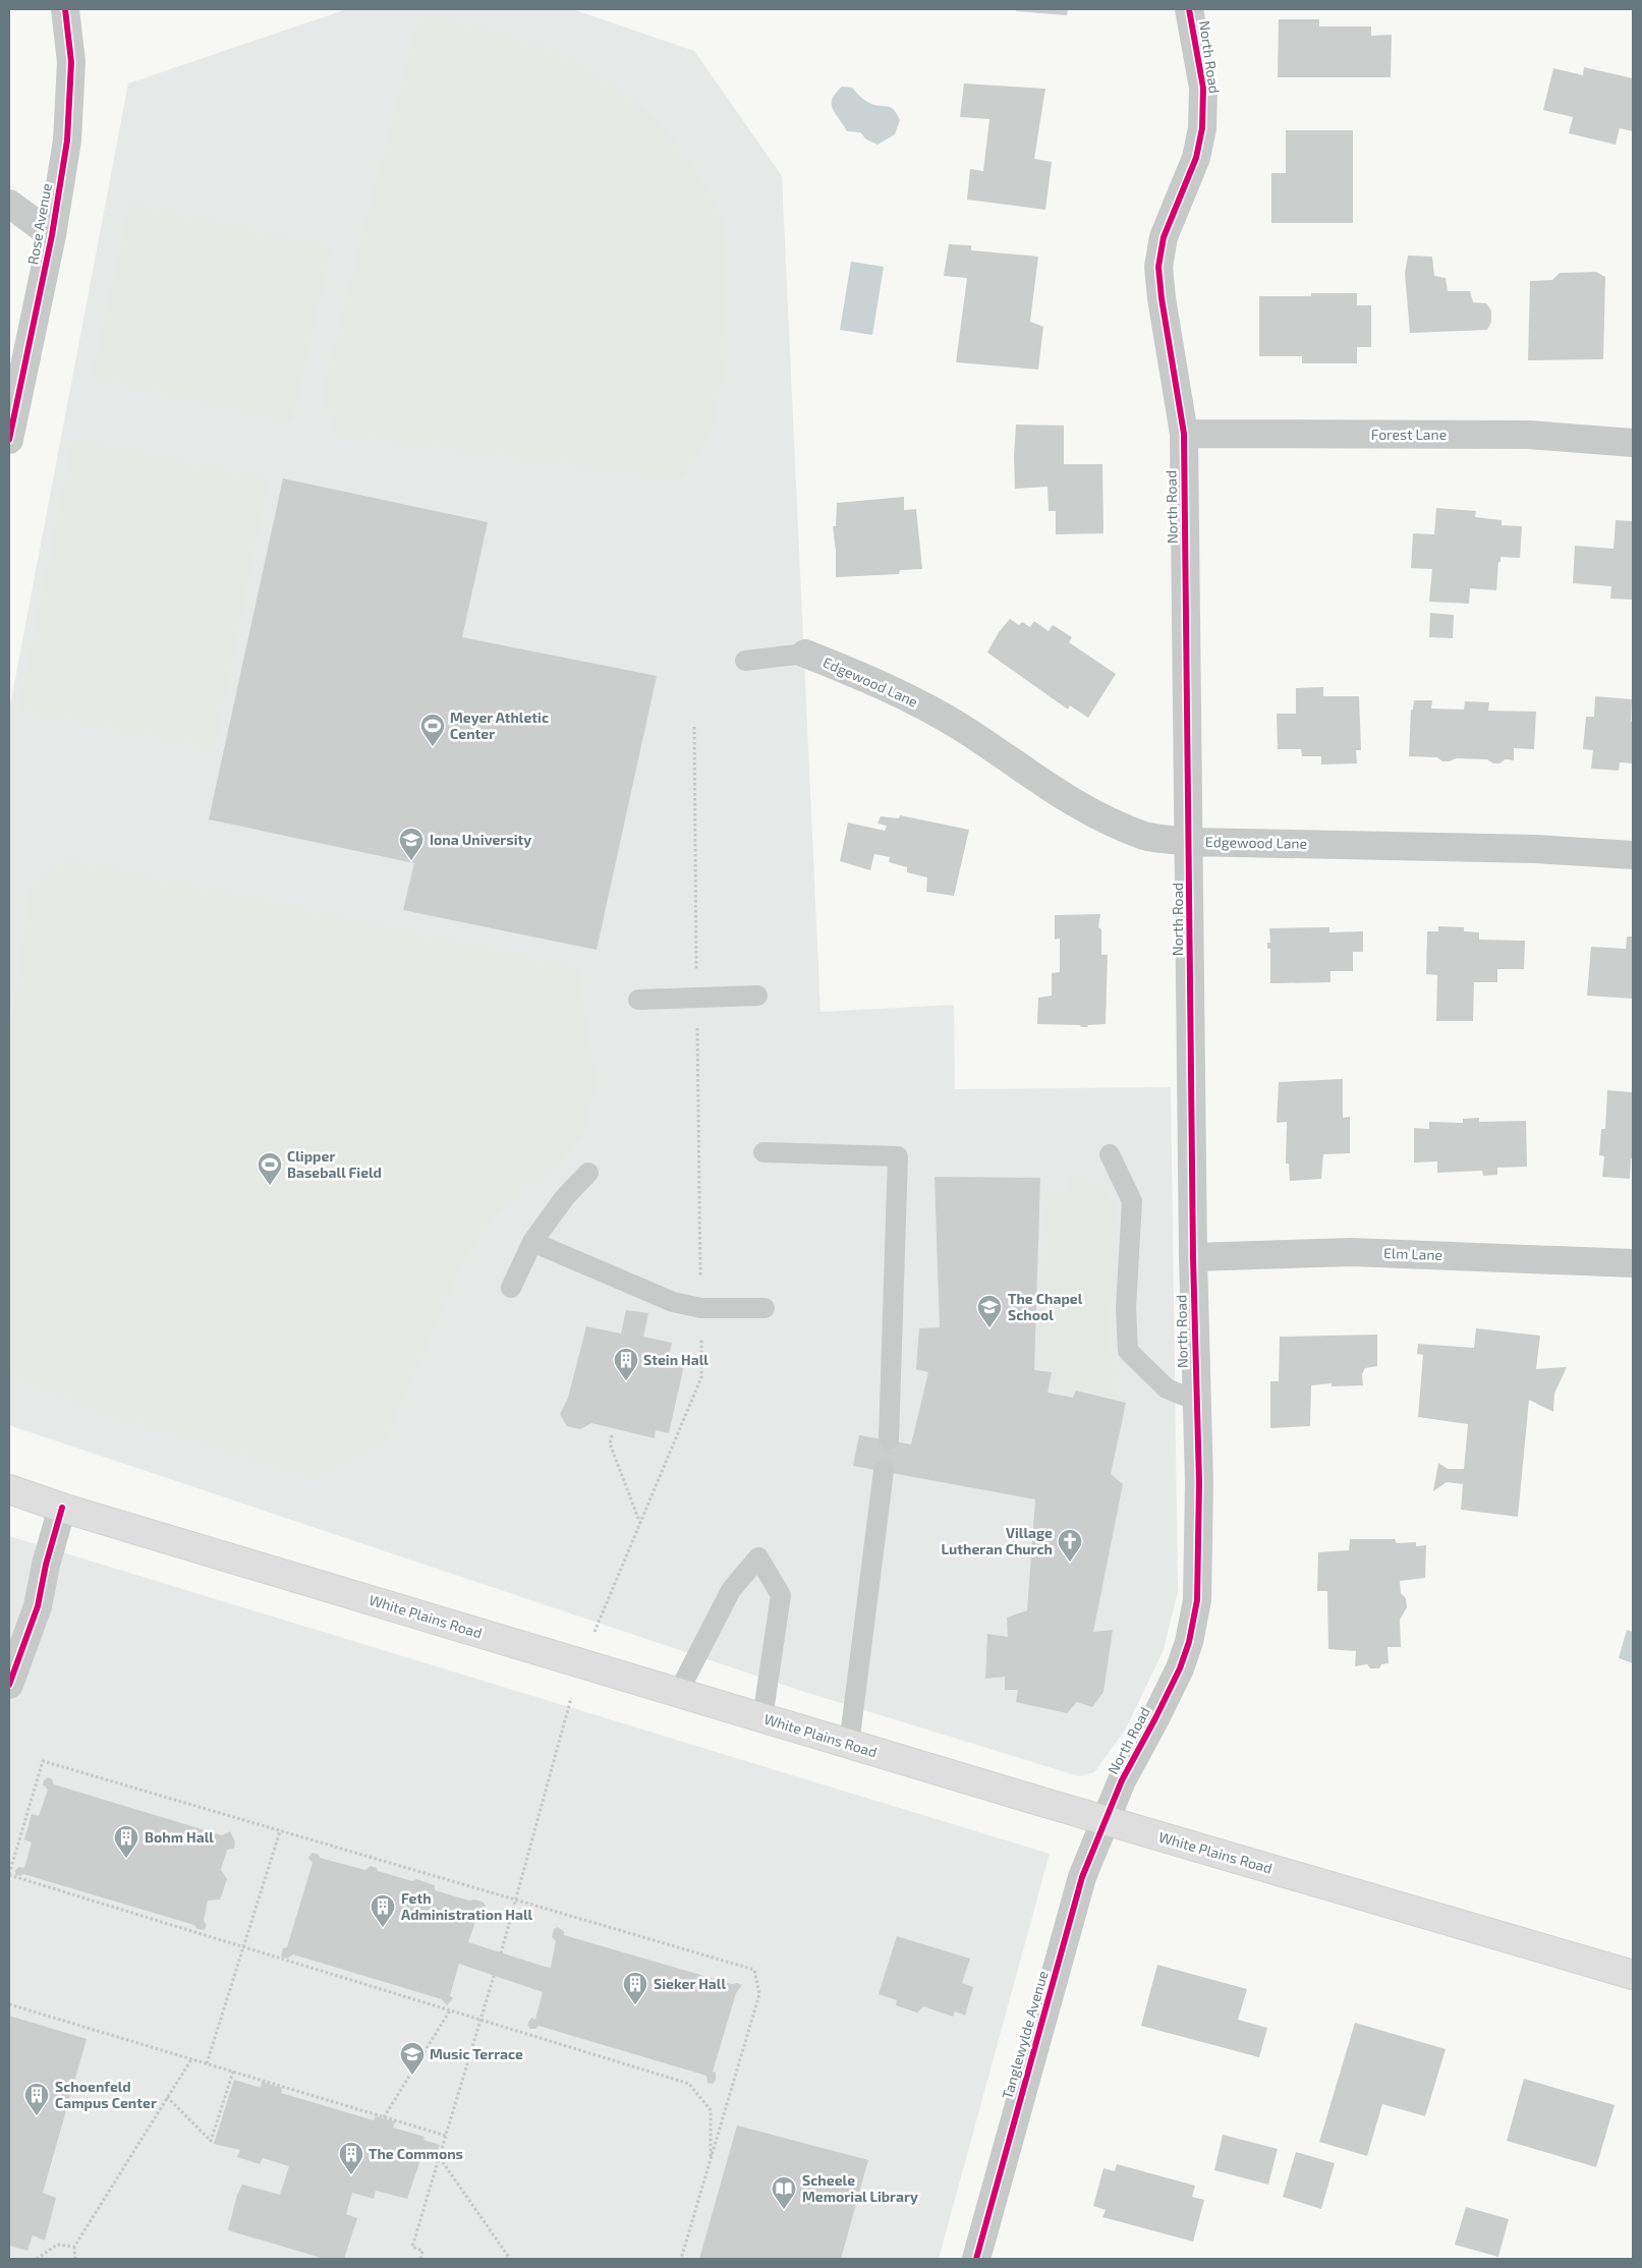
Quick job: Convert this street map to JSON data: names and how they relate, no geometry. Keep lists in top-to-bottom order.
{
  "streets": {
    "main road": ["White Plains Road"],
    "street": [
      "North Road",
      "Rose Avenue",
      "Forest Lane",
      "Edgewood Lane",
      "Elm Lane",
      "Tanglewylde Avenue"
    ]
  },
  "crossings": [
    ["North Road", "Forest Lane"],
    ["North Road", "Edgewood Lane"],
    ["North Road", "Elm Lane"],
    ["North Road", "White Plains Road"],
    ["North Road", "Tanglewylde Avenue"],
    ["White Plains Road", "Tanglewylde Avenue"]
  ],
  "places": {
    "sports": ["Meyer Athletic Center", "Clipper Baseball Field"],
    "school or university": ["Iona University", "The Chapel School", "Music Terrace"],
    "building": [
      "Stein Hall",
      "Bohm Hall",
      "Feth Administration Hall",
      "Sieker Hall",
      "Schoenfeld Campus Center",
      "The Commons"
    ],
    "church": ["Village Lutheran Church"],
    "library": ["Scheele Memorial Library"]
  }
}
